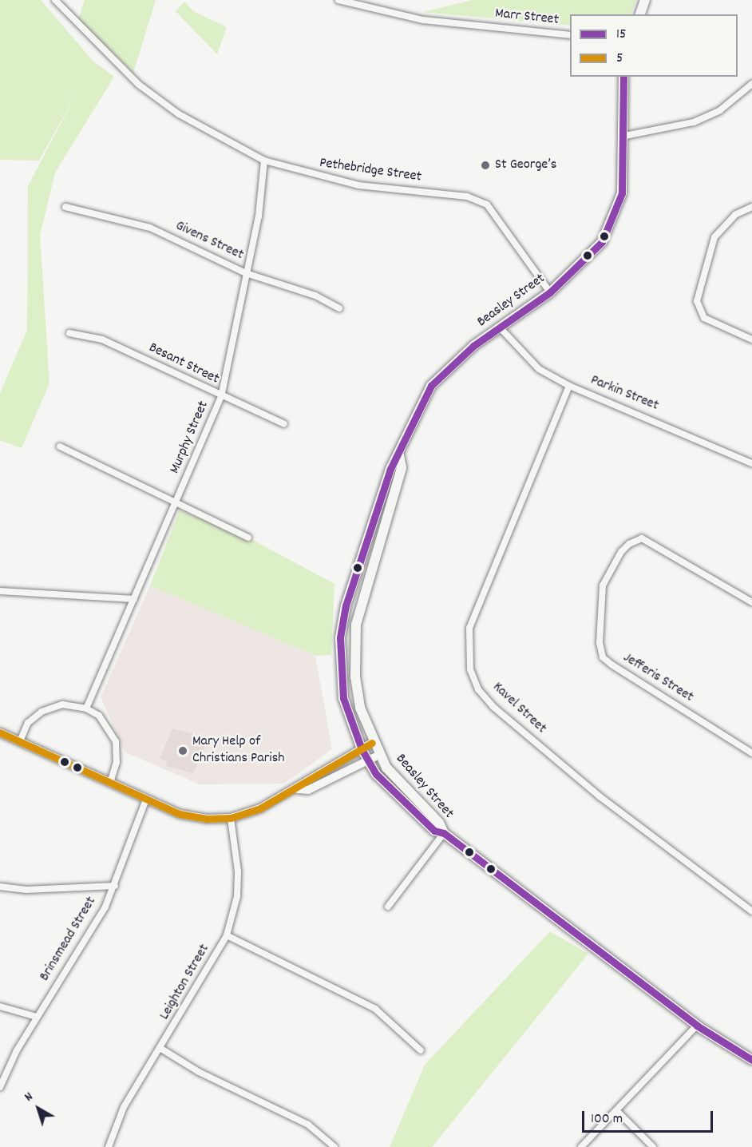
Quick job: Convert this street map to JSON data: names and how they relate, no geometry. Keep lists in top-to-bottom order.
{
  "streets": {
    "main road": ["Beasley Street"],
    "street": [
      "Marr Street",
      "Pethebridge Street",
      "Givens Street",
      "Besant Street",
      "Parkin Street",
      "Murphy Street",
      "Jefferis Street",
      "Kavel Street",
      "Brinsmead Street",
      "Leighton Street"
    ]
  },
  "crossings": [
    ["Pethebridge Street", "Beasley Street"],
    ["Pethebridge Street", "Murphy Street"],
    ["Givens Street", "Murphy Street"],
    ["Beasley Street", "Parkin Street"],
    ["Besant Street", "Murphy Street"],
    ["Parkin Street", "Kavel Street"]
  ],
  "places": ["St George’s", "Mary Help of Christians Parish"],
  "lines": ["transit line 15", "transit line 5"],
  "legend": ["15", "5"],
  "scale_bar": "100 m",
  "north": "top left"
}
